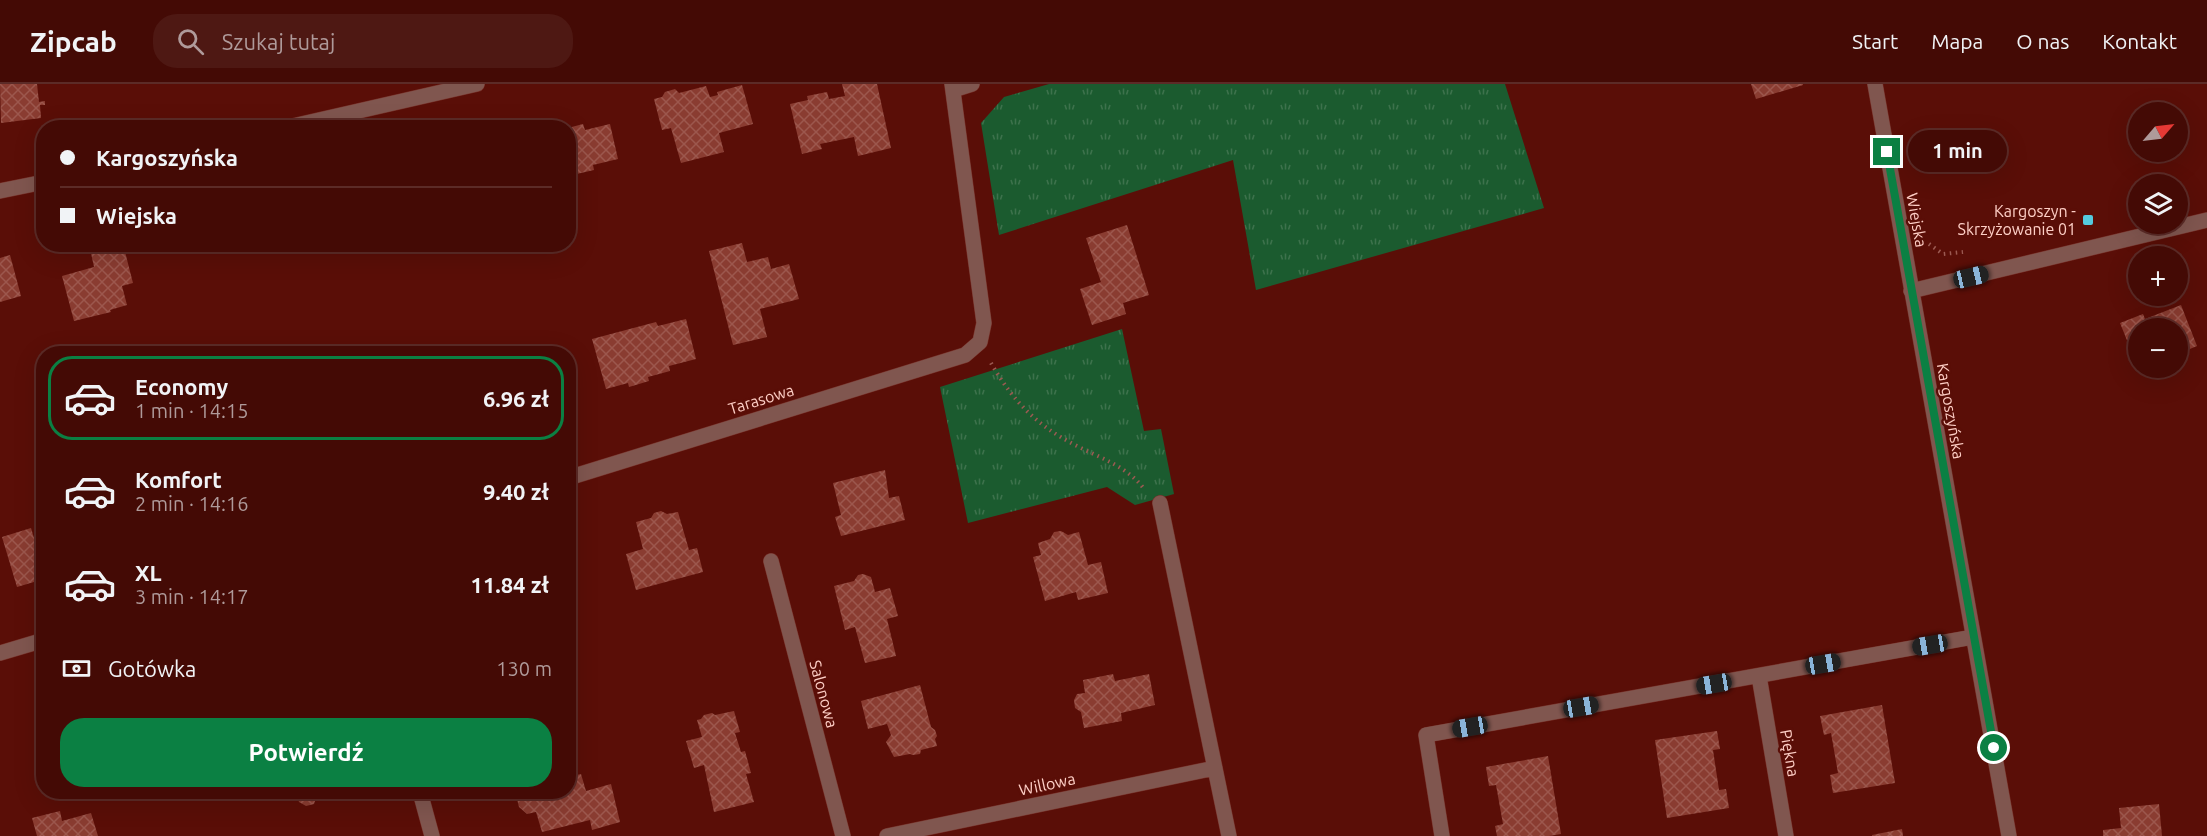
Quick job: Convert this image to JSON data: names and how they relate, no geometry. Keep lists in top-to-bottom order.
{
  "streets": {
    "street": [
      "Wiejska",
      "Tarasowa",
      "Kargoszyńska",
      "Salonowa",
      "Piękna",
      "Willowa"
    ]
  },
  "crossings": [
    ["Wiejska", "Kargoszyńska"]
  ],
  "places": {
    "transit": ["Kargoszyn - Skrzyżowanie 01"]
  },
  "north": "top right",
  "page": {
    "header": "Zipcab",
    "search": "Szukaj tutaj",
    "nav": [
      "Start",
      "Mapa",
      "O nas",
      "Kontakt"
    ],
    "map_buttons": ["+", "−"],
    "banner": ["Kargoszyńska", "Wiejska"],
    "bubble": "1 min",
    "list": [
      {
        "name": "Economy",
        "note": "1 min · 14:15",
        "value": "6.96 zł"
      },
      {
        "name": "Komfort",
        "note": "2 min · 14:16",
        "value": "9.40 zł"
      },
      {
        "name": "XL",
        "note": "3 min · 14:17",
        "value": "11.84 zł"
      }
    ],
    "pay": ["Gotówka", "130 m"],
    "buttons": "Potwierdź"
  }
}
